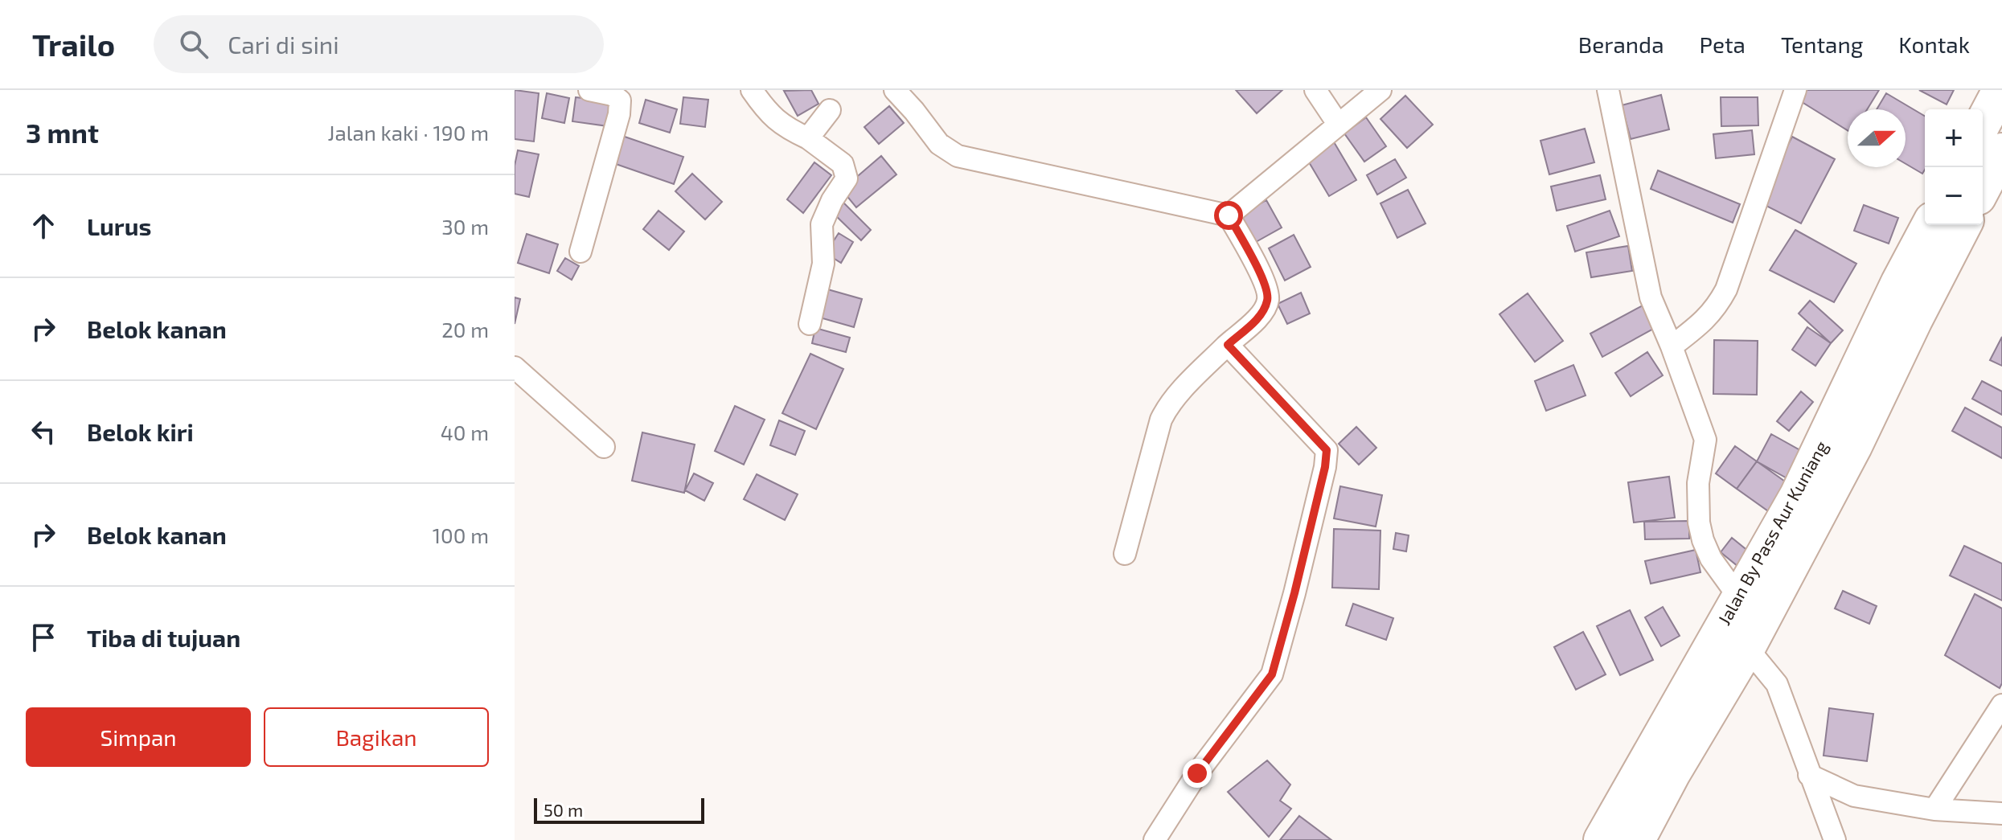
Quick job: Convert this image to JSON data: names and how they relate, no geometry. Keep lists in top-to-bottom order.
{
  "streets": {
    "highway": ["Jalan By Pass Aur Kuniang"]
  },
  "scale_bar": "50 m",
  "north": "right",
  "page": {
    "header": "Trailo",
    "search": "Cari di sini",
    "nav": [
      "Beranda",
      "Peta",
      "Tentang",
      "Kontak"
    ],
    "heading": ["3 mnt", "Jalan kaki · 190 m"],
    "map_buttons": ["+", "−"],
    "list": [
      ["Lurus", "30 m"],
      ["Belok kanan", "20 m"],
      ["Belok kiri", "40 m"],
      ["Belok kanan", "100 m"],
      "Tiba di tujuan"
    ],
    "buttons": ["Simpan", "Bagikan"],
    "scale": "50 m"
  }
}
